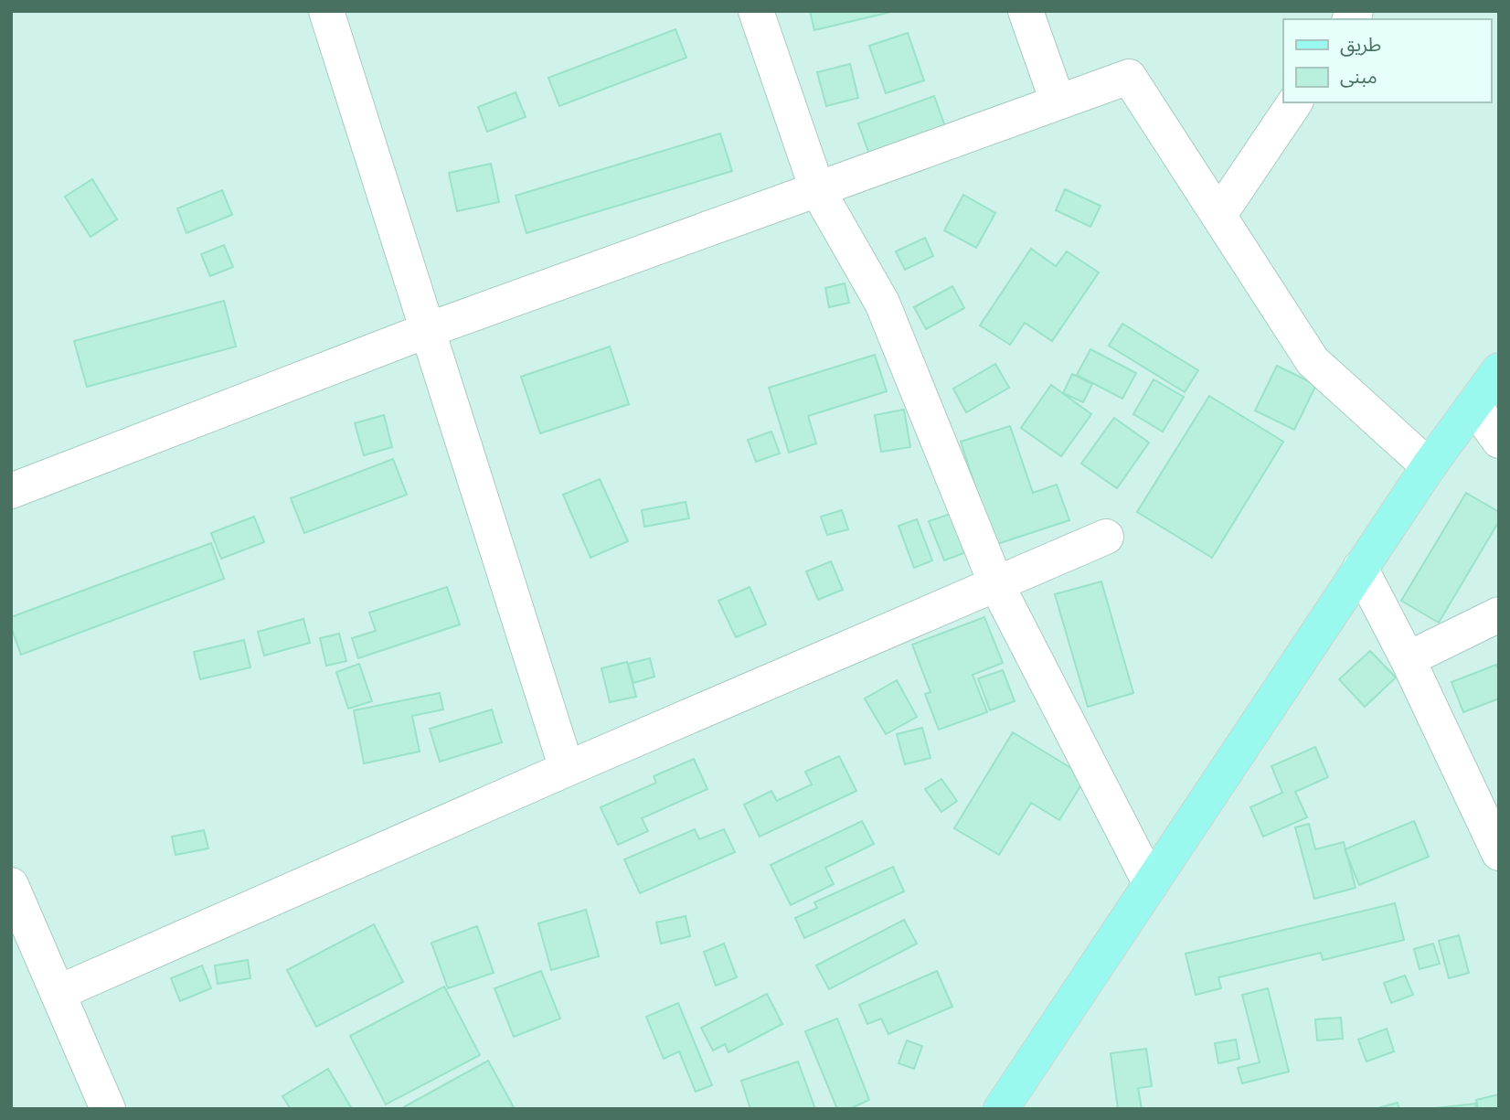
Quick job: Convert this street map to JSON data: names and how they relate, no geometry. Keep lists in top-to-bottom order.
{
  "legend": ["طريق", "مبنى"]
}
